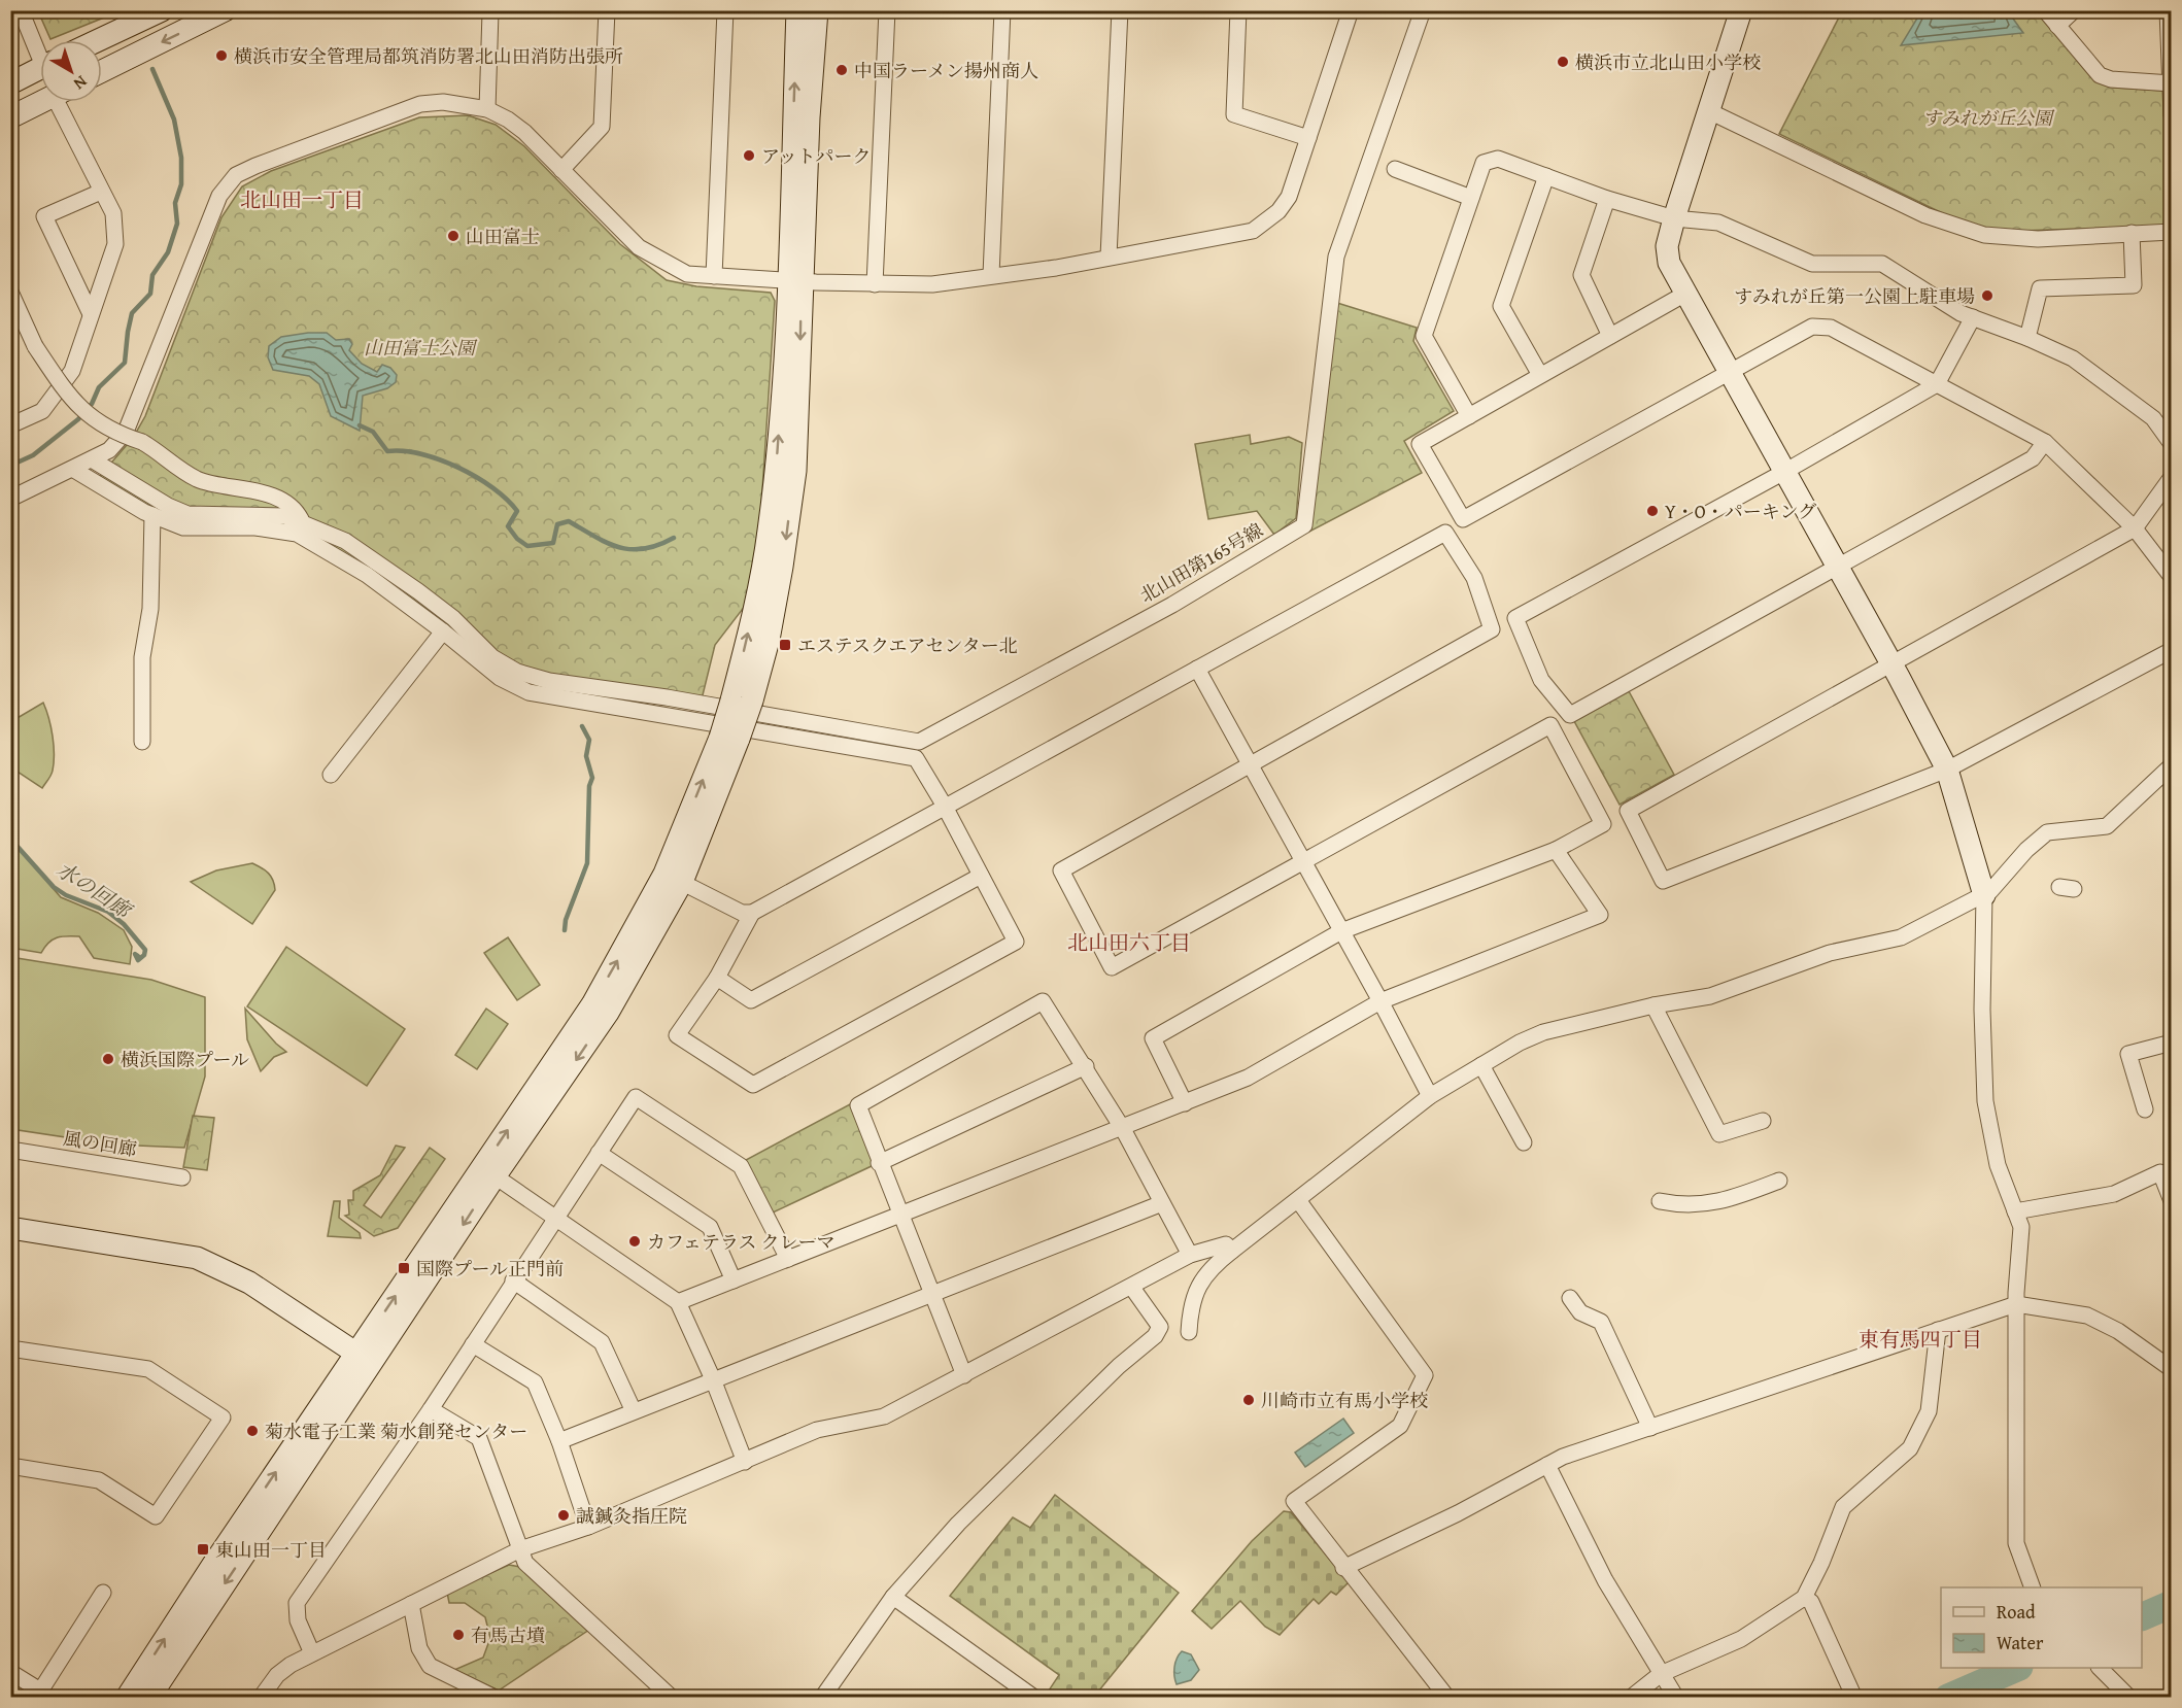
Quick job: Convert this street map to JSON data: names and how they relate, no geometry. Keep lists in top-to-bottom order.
{
  "streets": {
    "street": ["北山田第165号線", "風の回廊"]
  },
  "districts": ["北山田一丁目", "北山田六丁目", "東有馬四丁目"],
  "water": ["水の回廊"],
  "parks": ["すみれが丘公園", "山田富士公園"],
  "places": {
    "other": [
      "横浜市安全管理局都筑消防署北山田消防出張所",
      "横浜市立北山田小学校",
      "中国ラーメン揚州商人",
      "アットパーク",
      "山田富士",
      "すみれが丘第一公園上駐車場",
      "Y・O・パーキング",
      "横浜国際プール",
      "カフェテラス クレーマ",
      "川崎市立有馬小学校",
      "菊水電子工業 菊水創発センター",
      "誠鍼灸指圧院",
      "有馬古墳"
    ],
    "transit": ["エステスクエアセンター北", "国際プール正門前", "東山田一丁目"]
  },
  "legend": ["Road", "Water"],
  "north": "bottom right"
}
